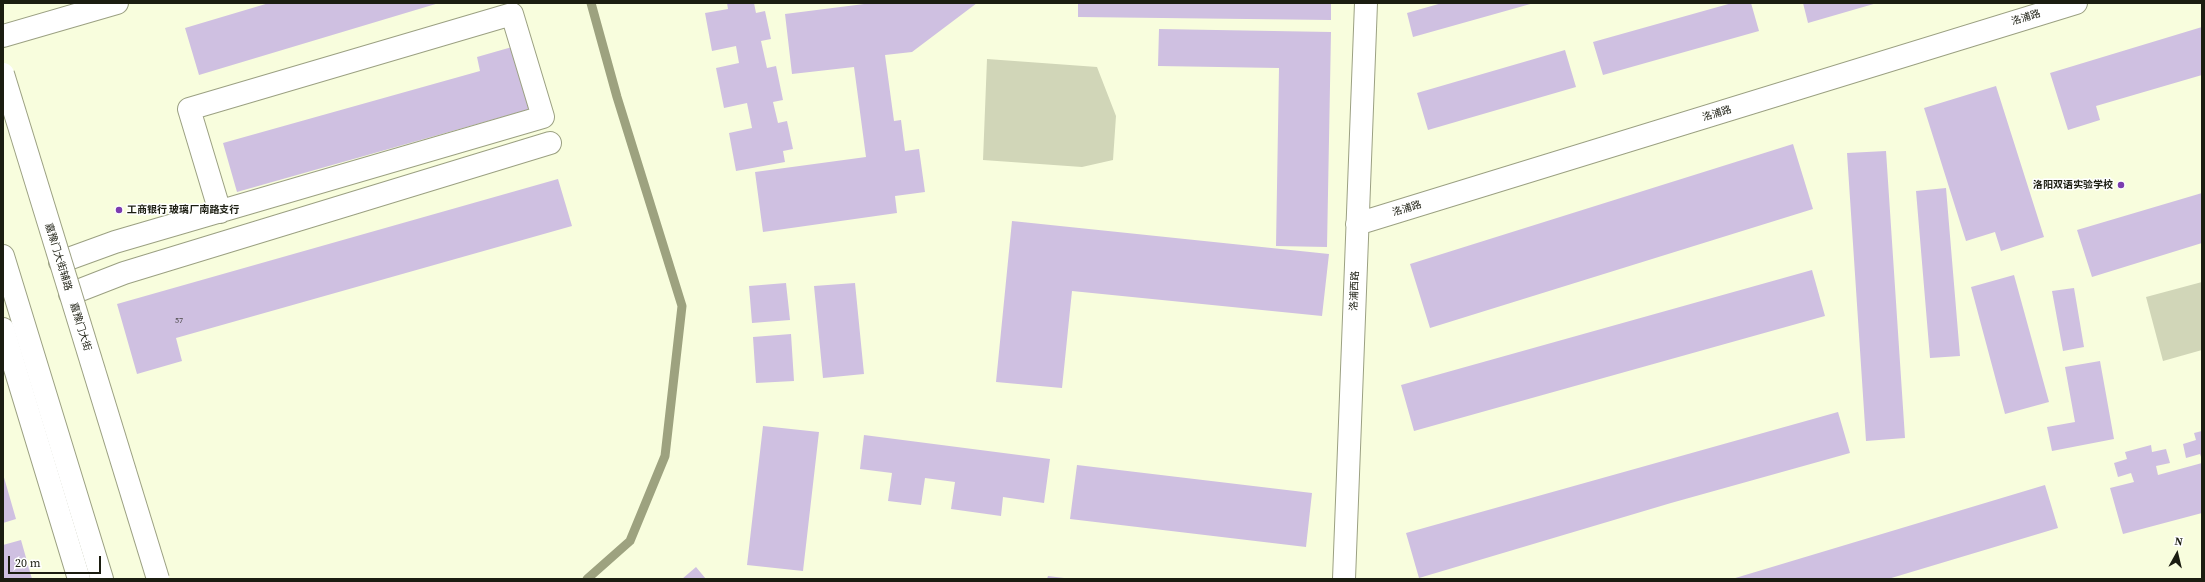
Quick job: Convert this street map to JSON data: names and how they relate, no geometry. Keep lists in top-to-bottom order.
{
  "streets": {
    "main road": [
      "洛浦路",
      "嘉豫门大街辅路",
      "洛浦西路",
      "嘉豫门大街"
    ]
  },
  "crossings": [
    ["洛浦路", "洛浦西路"],
    ["嘉豫门大街辅路", "嘉豫门大街"]
  ],
  "places": ["洛阳双语实验学校", "工商银行 玻璃厂南路支行"],
  "house_numbers": ["57"],
  "scale_bar": "20 m",
  "north": "top"
}
